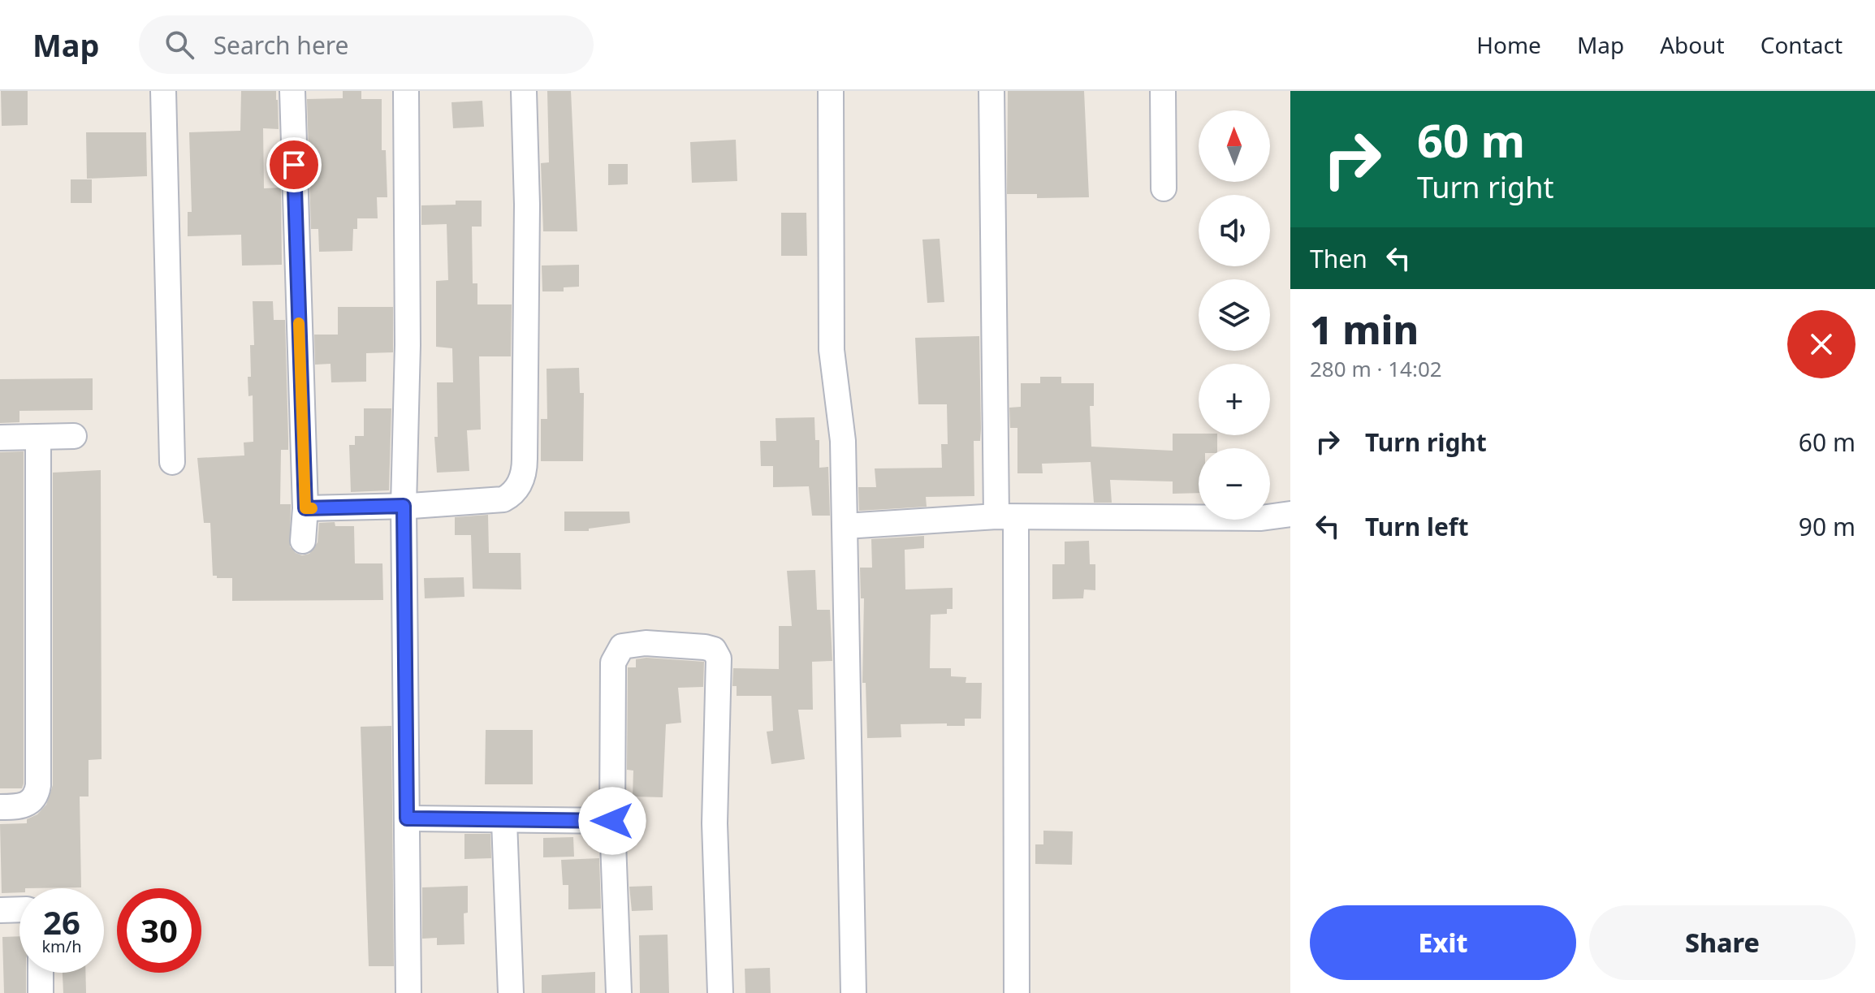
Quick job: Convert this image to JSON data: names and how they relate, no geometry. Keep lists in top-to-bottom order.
{
  "north": "top",
  "page": {
    "header": "Map",
    "search": "Search here",
    "nav": [
      "Home",
      "Map",
      "About",
      "Contact"
    ],
    "turn": ["60 m", "Turn right"],
    "map_buttons": ["+", "−"],
    "then": "Then",
    "heading": ["1 min", "280 m · 14:02"],
    "list": [
      {
        "name": "Turn right",
        "value": "60 m"
      },
      {
        "name": "Turn left",
        "value": "90 m"
      }
    ],
    "speed": "26 km/h",
    "limit": "30",
    "buttons": ["Exit", "Share"]
  }
}
